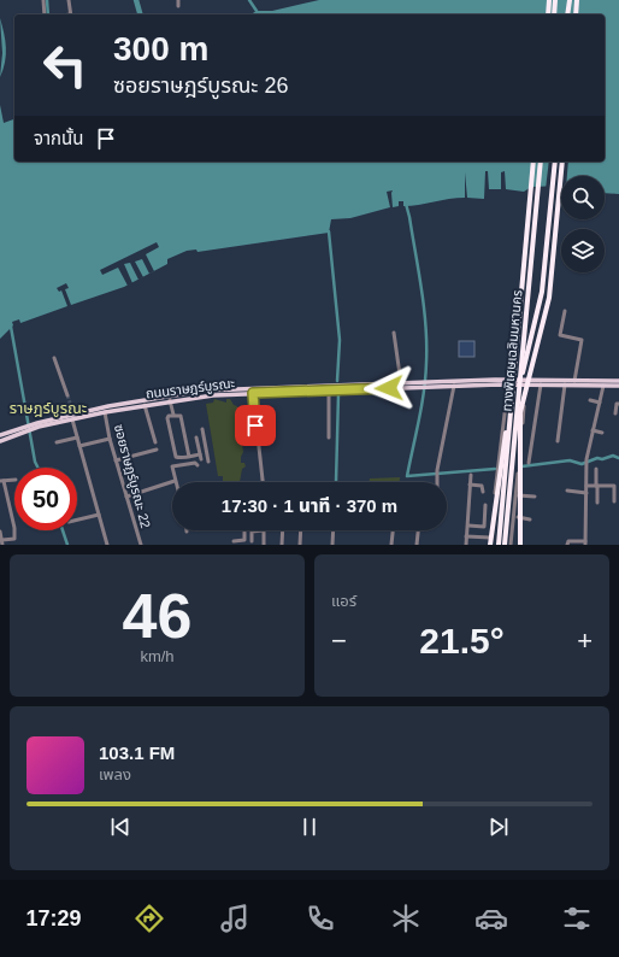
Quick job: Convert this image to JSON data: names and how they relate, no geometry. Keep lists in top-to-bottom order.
{
  "streets": {
    "highway": ["ทางพิเศษเฉลิมมหานคร"],
    "main road": ["ถนนราษฎร์บูรณะ"],
    "street": ["ซอยราษฎร์บูรณะ 22"]
  },
  "crossings": [
    ["ถนนราษฎร์บูรณะ", "ซอยราษฎร์บูรณะ 22"]
  ],
  "districts": ["ราษฎร์บูรณะ"],
  "page": {
    "turn": ["300 m", "ซอยราษฎร์บูรณะ 26"],
    "then": "จากนั้น",
    "limit": "50",
    "trip": "17:30 · 1 นาที · 370 m",
    "tile": [
      ["46", "km/h"],
      "แอร์"
    ],
    "heat": ["−", "21.5°", "+"],
    "song": ["103.1 FM", "เพลง"],
    "tabs": "17:29"
  }
}
